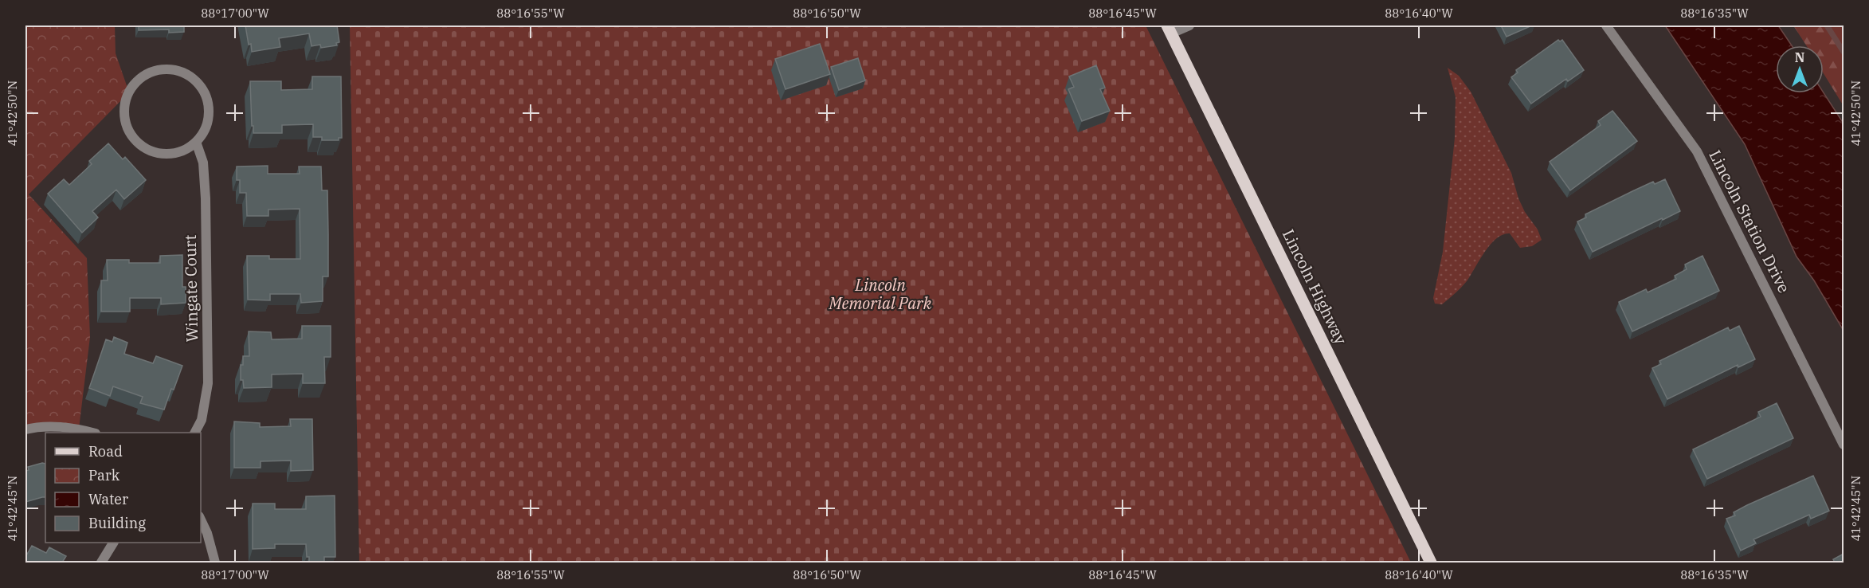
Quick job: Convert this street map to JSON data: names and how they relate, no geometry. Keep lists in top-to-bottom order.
{
  "streets": {
    "main road": ["Lincoln Highway"],
    "street": ["Lincoln Station Drive", "Wingate Court"]
  },
  "parks": ["Lincoln Memorial Park"],
  "legend": [
    "Road",
    "Park",
    "Water",
    "Building"
  ],
  "north": "top",
  "coordinates": [
    "88°17'00\"W",
    "88°16'55\"W",
    "88°16'50\"W",
    "88°16'45\"W",
    "88°16'40\"W",
    "88°16'35\"W",
    "41°42'50\"N",
    "41°42'45\"N"
  ]
}
